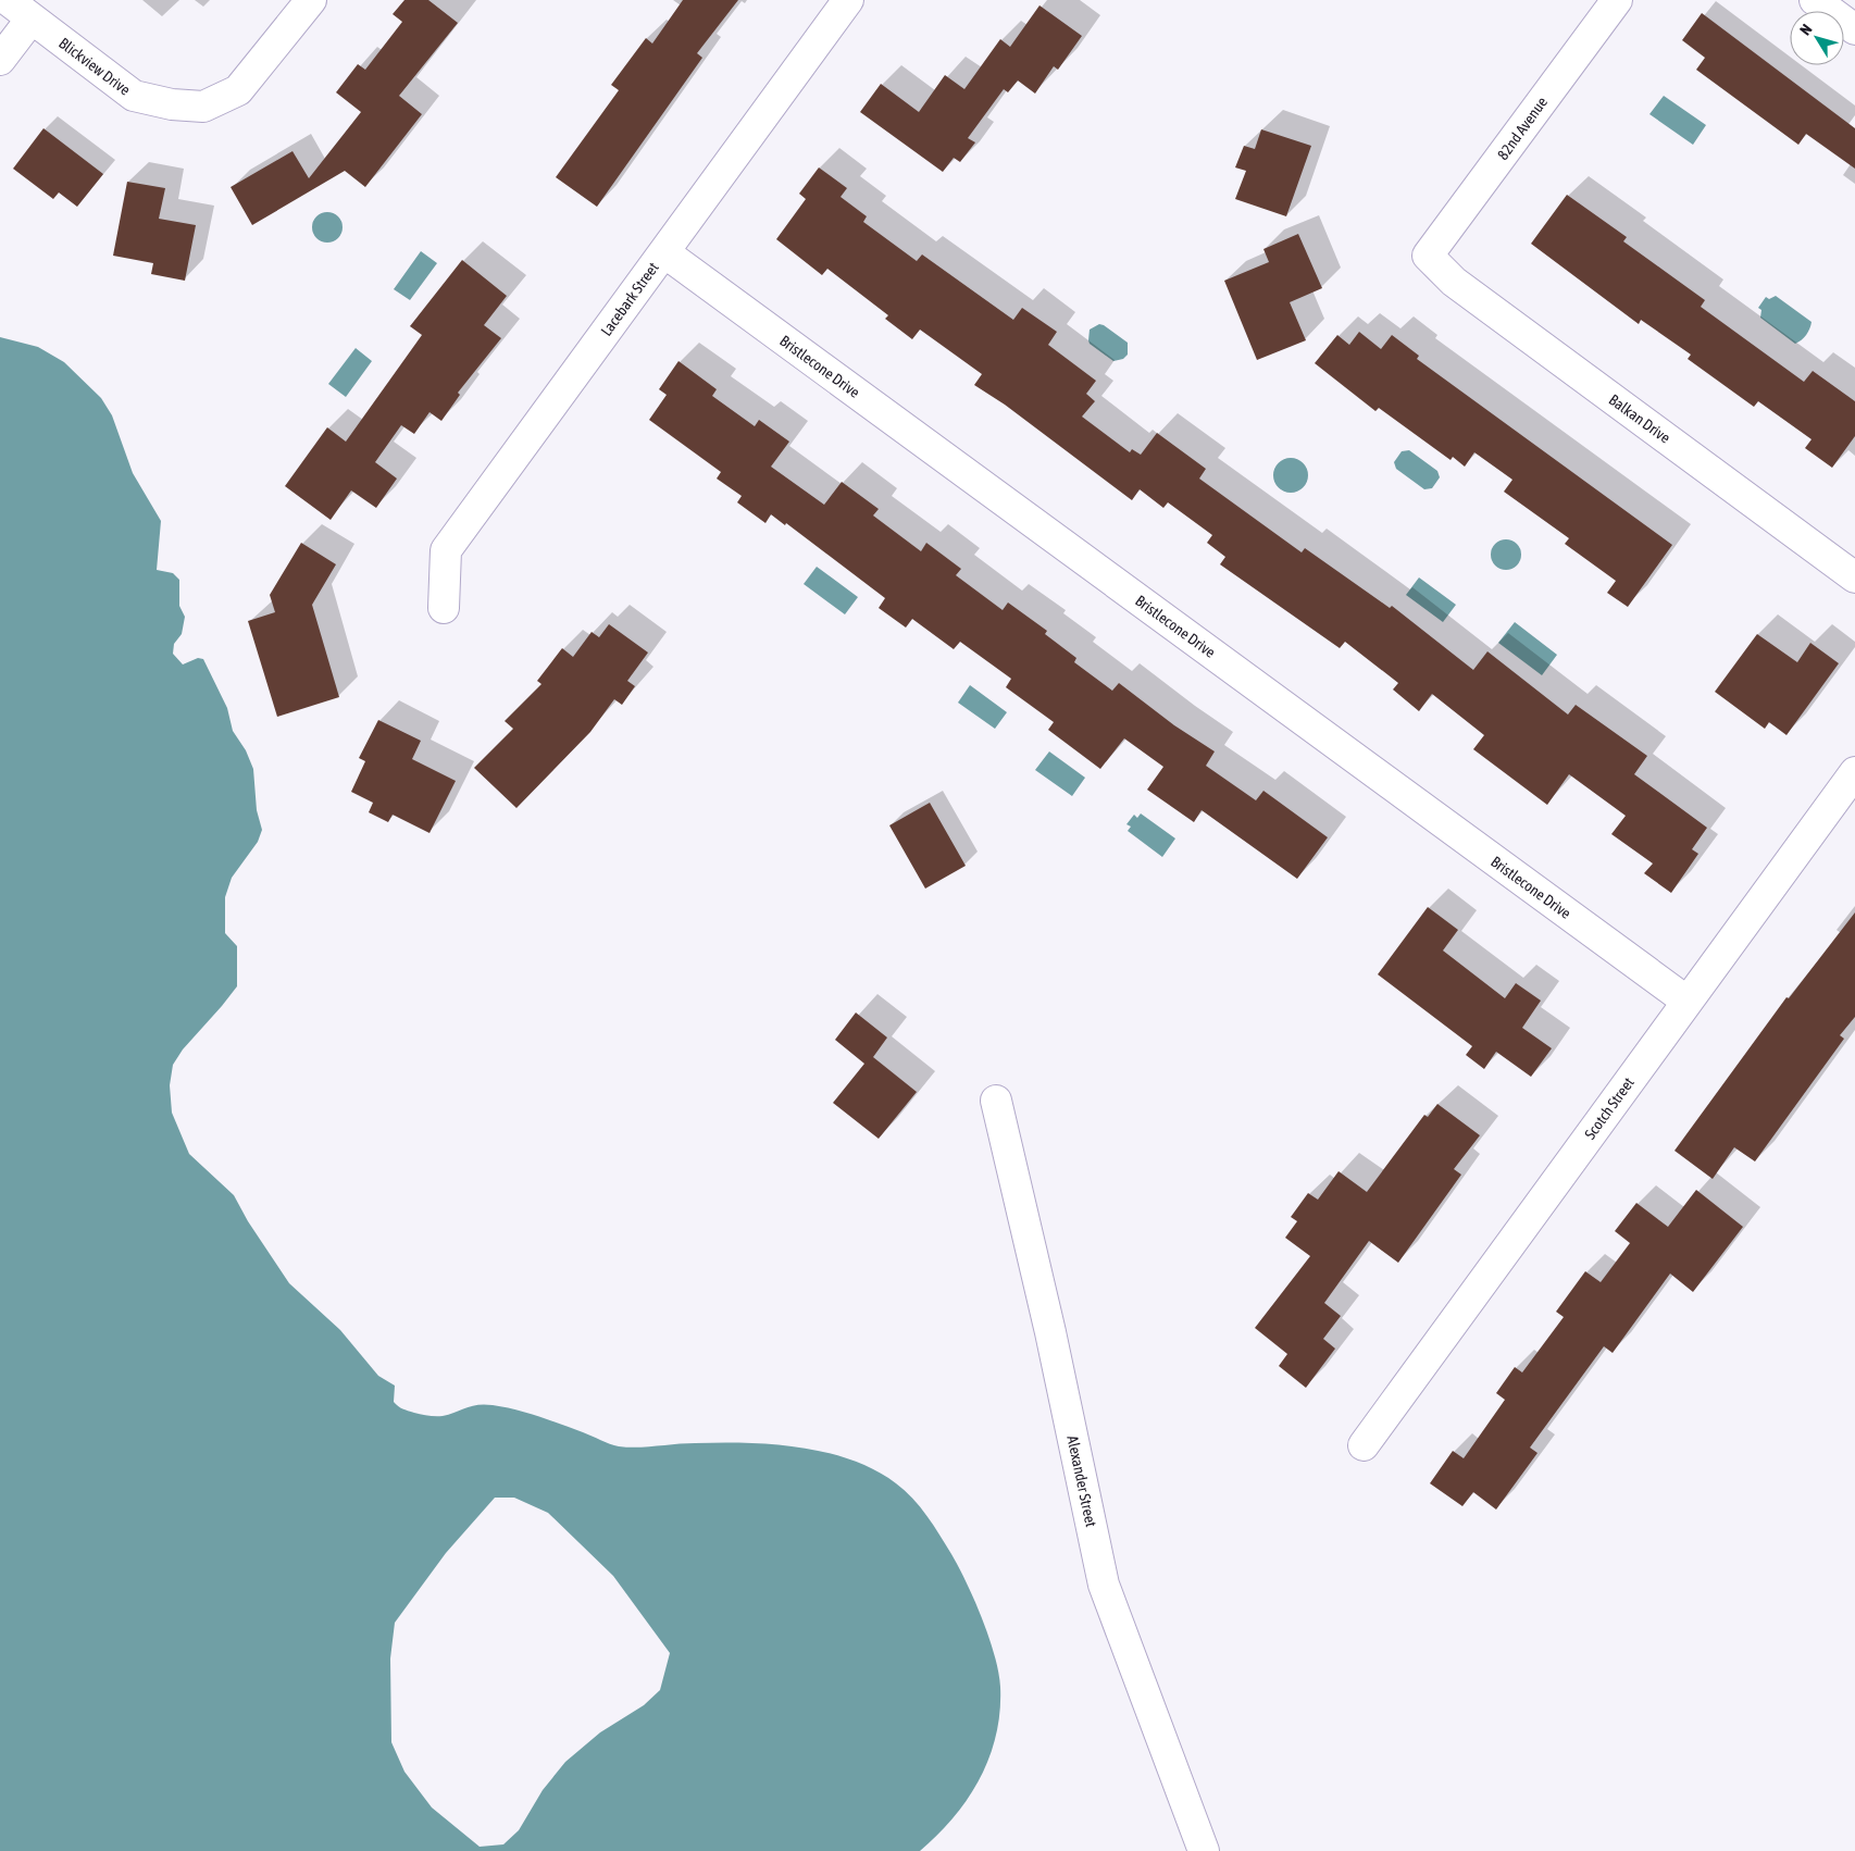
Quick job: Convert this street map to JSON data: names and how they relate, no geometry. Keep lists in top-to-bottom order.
{
  "streets": {
    "street": [
      "Blickview Drive",
      "82nd Avenue",
      "Lacebark Street",
      "Bristlecone Drive",
      "Balkan Drive",
      "Scotch Street",
      "Alexander Street"
    ]
  },
  "crossings": [
    ["82nd Avenue", "Balkan Drive"],
    ["Lacebark Street", "Bristlecone Drive"],
    ["Bristlecone Drive", "Scotch Street"]
  ],
  "north": "top left"
}
